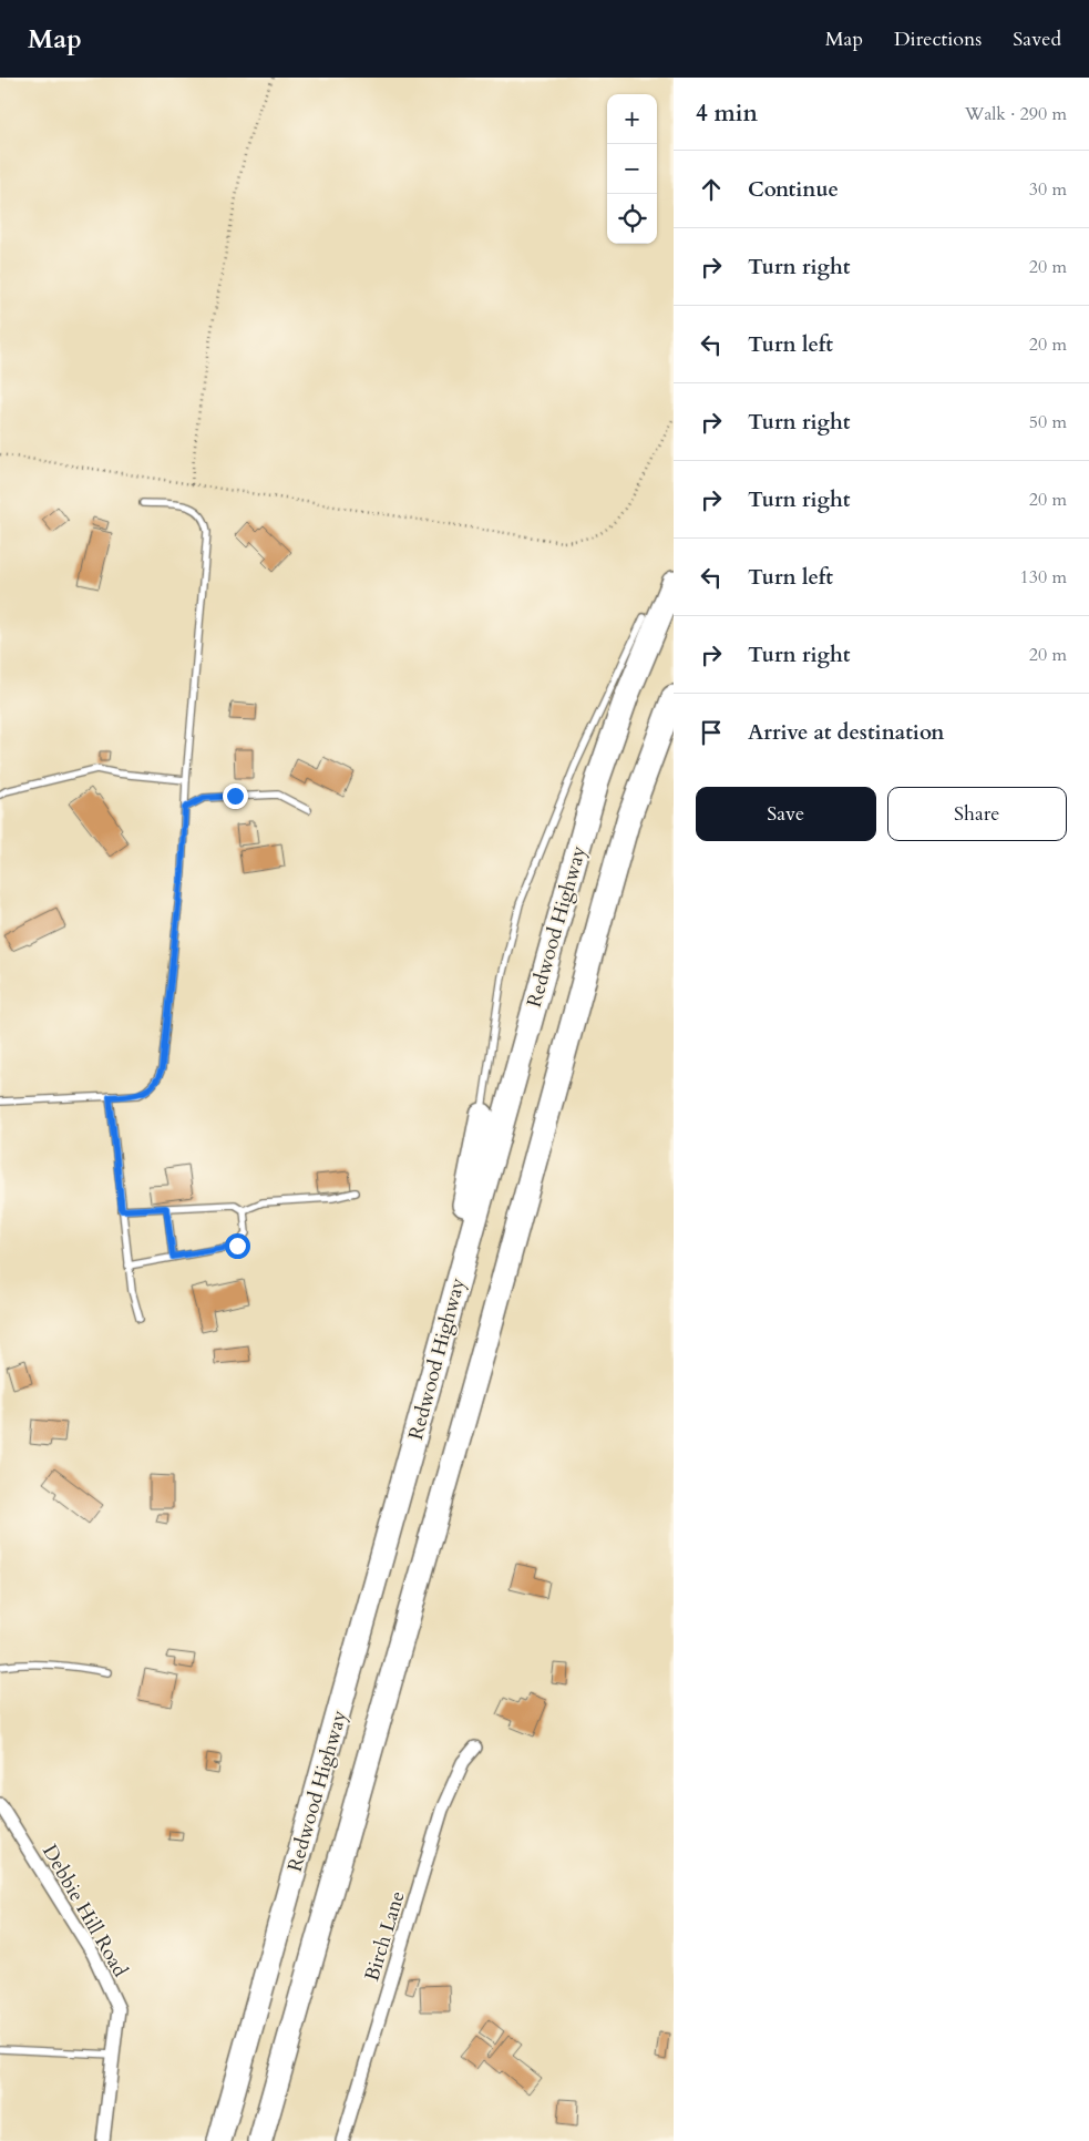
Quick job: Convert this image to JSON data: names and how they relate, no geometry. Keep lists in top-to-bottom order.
{
  "streets": {
    "highway": ["Redwood Highway"],
    "street": ["Debbie Hill Road", "Birch Lane"]
  },
  "page": {
    "header": "Map",
    "nav": ["Map", "Directions", "Saved"],
    "heading": ["4 min", "Walk · 290 m"],
    "map_buttons": ["+", "−"],
    "list": [
      ["Continue", "30 m"],
      ["Turn right", "20 m"],
      ["Turn left", "20 m"],
      ["Turn right", "50 m"],
      ["Turn right", "20 m"],
      ["Turn left", "130 m"],
      ["Turn right", "20 m"],
      "Arrive at destination"
    ],
    "buttons": ["Save", "Share"]
  }
}
